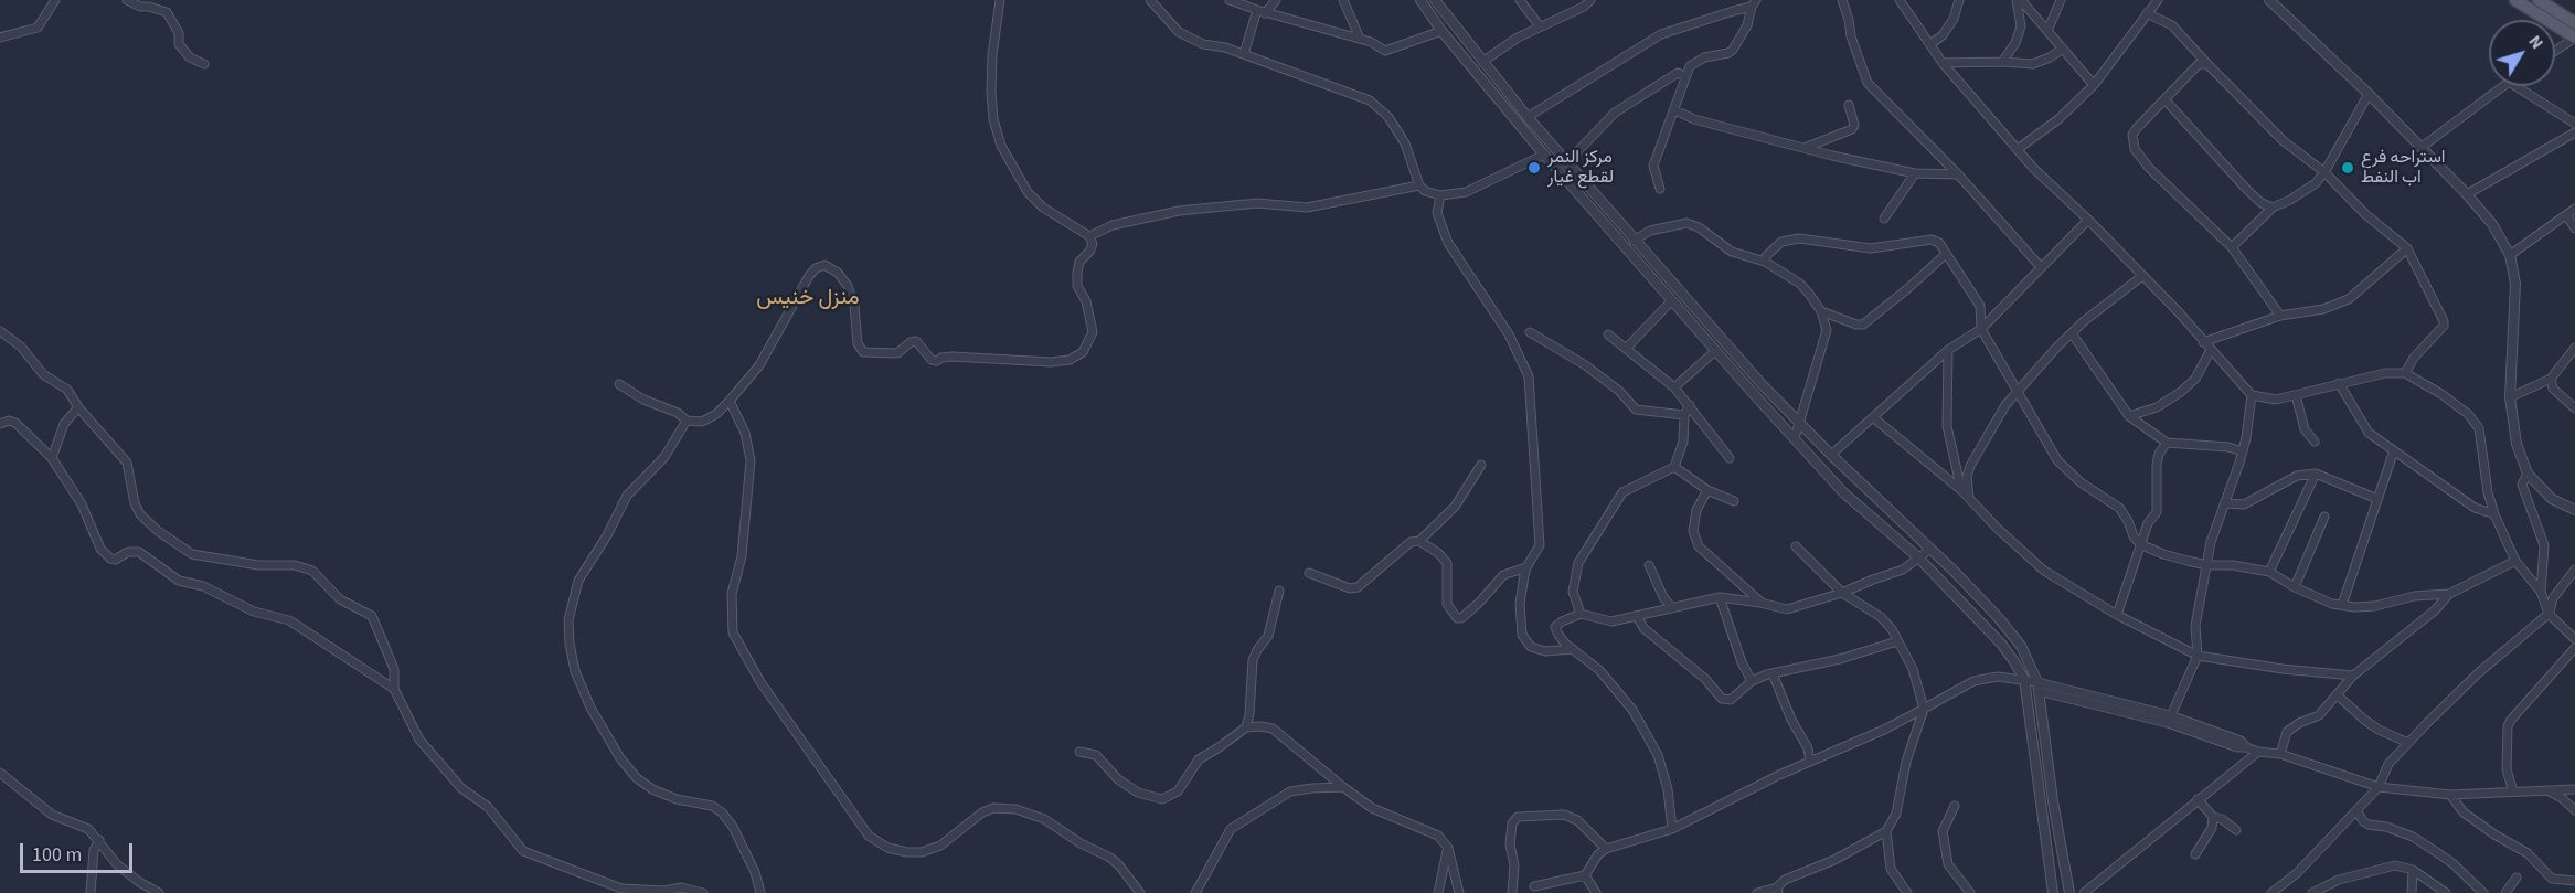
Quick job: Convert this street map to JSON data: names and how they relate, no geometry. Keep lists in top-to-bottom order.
{
  "districts": ["منزل خنيس"],
  "places": ["مركز النمر لقطع غيار", "استراحه فرع اب النفط"],
  "scale_bar": "100 m",
  "north": "top right"
}
